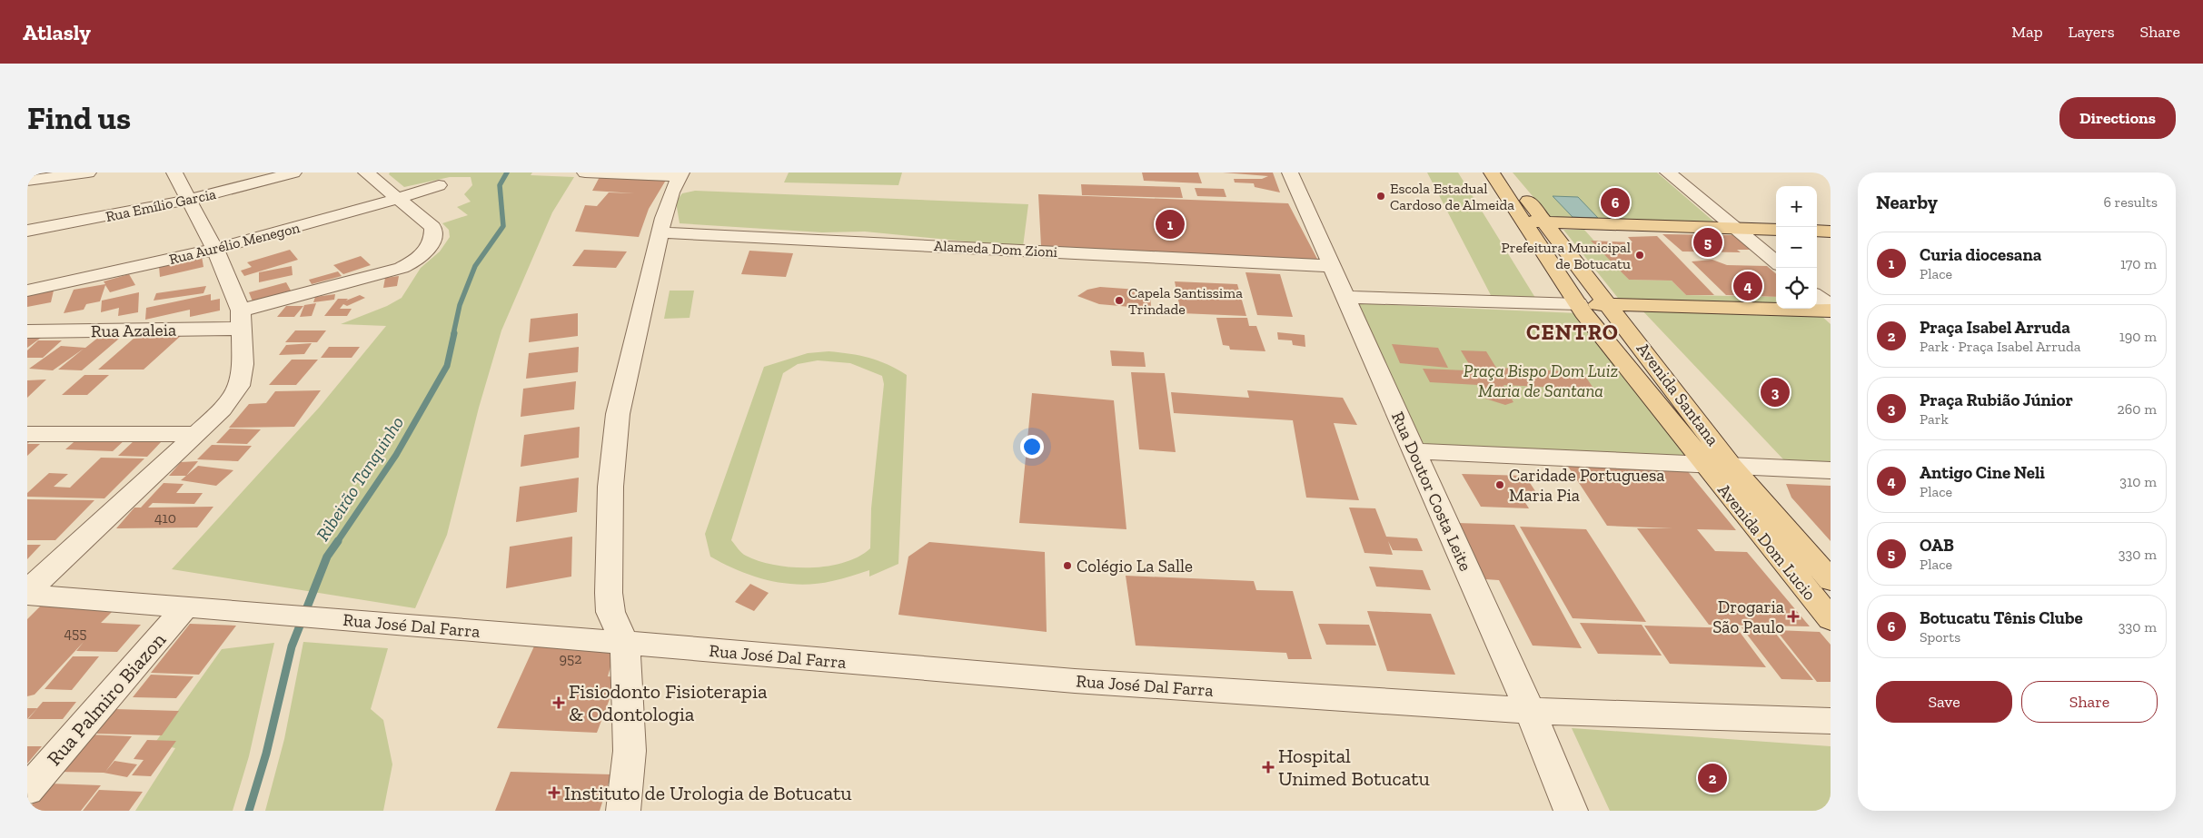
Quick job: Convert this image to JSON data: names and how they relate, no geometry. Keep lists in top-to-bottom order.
{
  "streets": {
    "main road": ["Avenida Santana", "Avenida Dom Lucio"],
    "street": [
      "Rua Emílio Garcia",
      "Rua Aurélio Menegon",
      "Alameda Dom Zioni",
      "Rua Azaleia",
      "Rua Doutor Costa Leite",
      "Rua José Dal Farra",
      "Rua Palmiro Biazon"
    ]
  },
  "crossings": [
    ["Rua Aurélio Menegon", "Rua Azaleia"],
    ["Alameda Dom Zioni", "Rua Doutor Costa Leite"],
    ["Avenida Santana", "Avenida Dom Lucio"],
    ["Rua Doutor Costa Leite", "Rua José Dal Farra"],
    ["Rua José Dal Farra", "Rua Palmiro Biazon"]
  ],
  "districts": ["CENTRO"],
  "water": ["Ribeirão Tanquinho"],
  "parks": ["Praça Bispo Dom Luiz Maria de Santana"],
  "places": {
    "other": [
      "Escola Estadual Cardoso de Almeida",
      "Prefeitura Municipal de Botucatu",
      "Capela Santissima Trindade",
      "Caridade Portuguesa Maria Pia",
      "Colégio La Salle"
    ],
    "health": [
      "Drogaria São Paulo",
      "Fisiodonto Fisioterapia & Odontologia",
      "Hospital Unimed Botucatu",
      "Instituto de Urologia de Botucatu"
    ]
  },
  "house_numbers": ["410", "455", "952"],
  "page": {
    "header": "Atlasly",
    "nav": ["Map", "Layers", "Share"],
    "buttons": [
      "Directions",
      ["Save", "Share"]
    ],
    "title": "Find us",
    "heading": ["Nearby", "6 results"],
    "map_buttons": ["+", "−"],
    "pins": [
      "6",
      "1",
      "5",
      "4",
      "3",
      "2"
    ],
    "list": [
      {
        "mark": "1",
        "name": "Curia diocesana",
        "note": "Place",
        "value": "170 m"
      },
      {
        "mark": "2",
        "name": "Praça Isabel Arruda",
        "note": "Park · Praça Isabel Arruda",
        "value": "190 m"
      },
      {
        "mark": "3",
        "name": "Praça Rubião Júnior",
        "note": "Park",
        "value": "260 m"
      },
      {
        "mark": "4",
        "name": "Antigo Cine Neli",
        "note": "Place",
        "value": "310 m"
      },
      {
        "mark": "5",
        "name": "OAB",
        "note": "Place",
        "value": "330 m"
      },
      {
        "mark": "6",
        "name": "Botucatu Tênis Clube",
        "note": "Sports",
        "value": "330 m"
      }
    ]
  }
}
